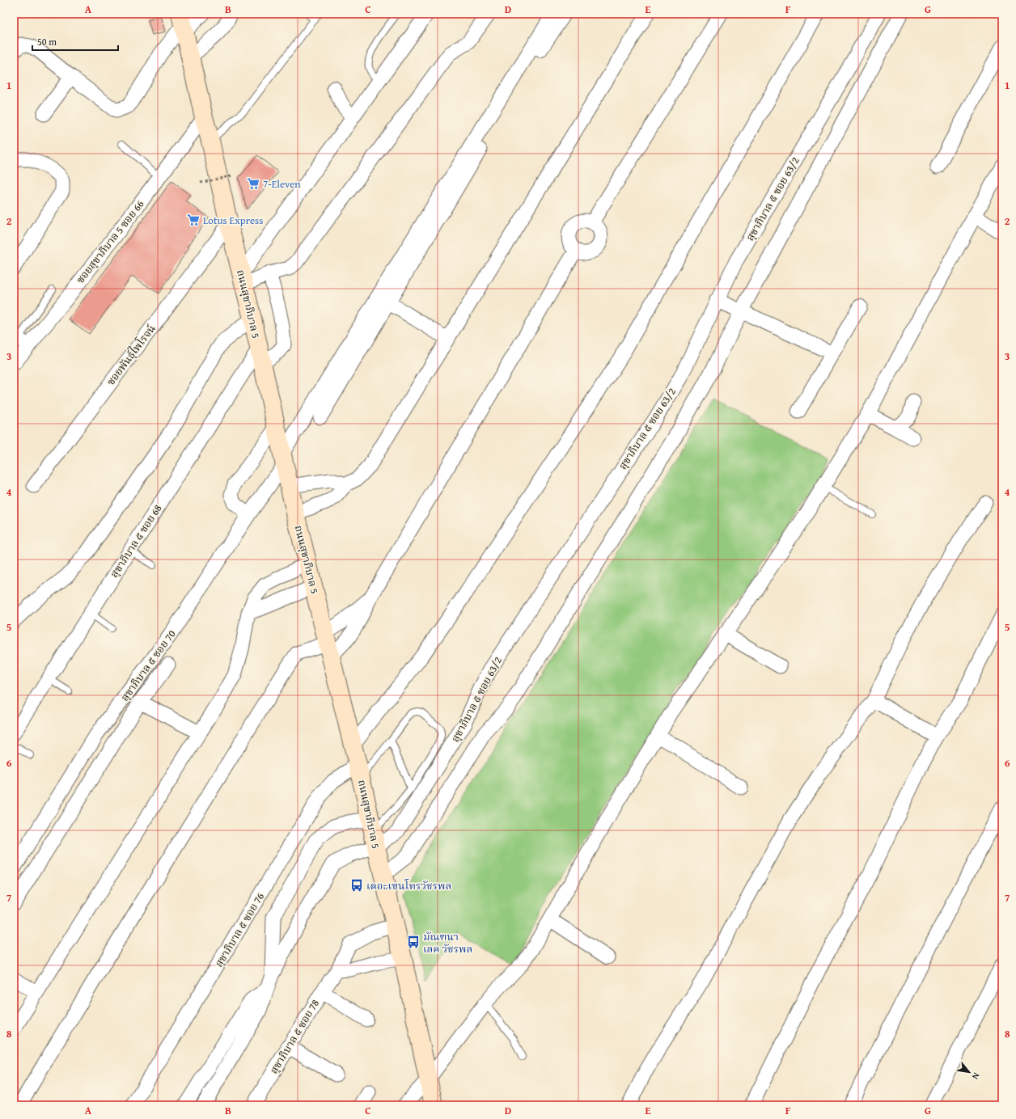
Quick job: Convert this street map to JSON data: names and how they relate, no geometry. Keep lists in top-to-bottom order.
{
  "streets": {
    "main road": ["ถนนสุขาภิบาล 5"],
    "street": [
      "สุขาภิบาล ๕ ซอย 63/2",
      "ซอยสุขาภิบาล 5 ซอย 66",
      "ซอยพันธ์ุไพโรจน์",
      "สุขาภิบาล ๕ ซอย 68",
      "สุขาภิบาล ๕ ซอย 70",
      "สุขาภิบาล ๕ ซอย 76",
      "สุขาภิบาล ๕ ซอย 78"
    ]
  },
  "crossings": [
    ["ซอยสุขาภิบาล 5 ซอย 66", "ถนนสุขาภิบาล 5"],
    ["ถนนสุขาภิบาล 5", "ซอยพันธ์ุไพโรจน์"],
    ["ถนนสุขาภิบาล 5", "สุขาภิบาล ๕ ซอย 68"],
    ["ถนนสุขาภิบาล 5", "สุขาภิบาล ๕ ซอย 70"],
    ["ถนนสุขาภิบาล 5", "สุขาภิบาล ๕ ซอย 76"],
    ["ถนนสุขาภิบาล 5", "สุขาภิบาล ๕ ซอย 78"]
  ],
  "places": {
    "supermarket": ["7-Eleven", "Lotus Express"],
    "bus stop": ["เดอะเซนโทรวัชรพล", "มัณฑนา เลค วัชรพล"]
  },
  "scale_bar": "50 m",
  "north": "bottom right",
  "grid": {
    "columns": [
      "A",
      "B",
      "C",
      "D",
      "E",
      "F",
      "G"
    ],
    "rows": [
      "1",
      "2",
      "3",
      "4",
      "5",
      "6",
      "7",
      "8"
    ]
  }
}
